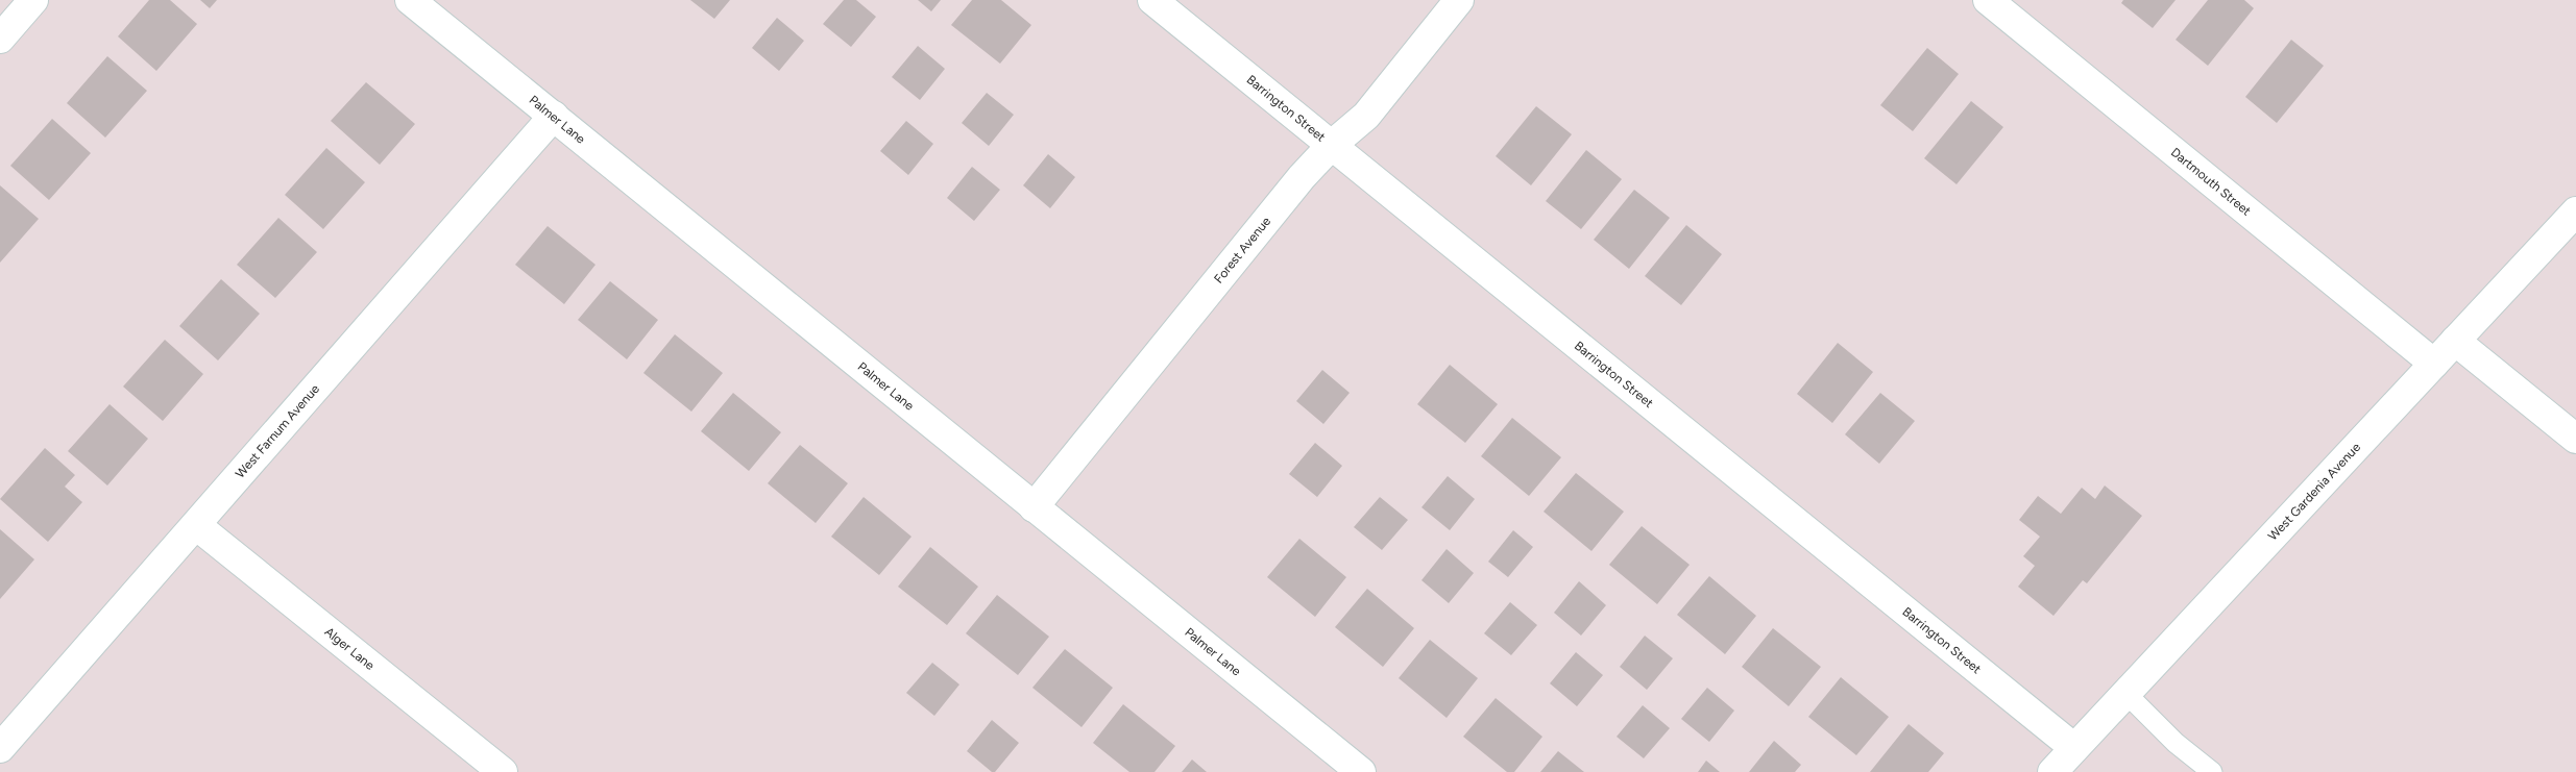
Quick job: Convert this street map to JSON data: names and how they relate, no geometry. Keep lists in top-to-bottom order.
{
  "streets": {
    "street": [
      "Barrington Street",
      "Palmer Lane",
      "Dartmouth Street",
      "Forest Avenue",
      "West Farnum Avenue",
      "West Gardenia Avenue",
      "Alger Lane"
    ]
  },
  "crossings": [
    ["Barrington Street", "Forest Avenue"],
    ["Barrington Street", "West Gardenia Avenue"],
    ["Palmer Lane", "Forest Avenue"],
    ["Palmer Lane", "West Farnum Avenue"],
    ["Dartmouth Street", "West Gardenia Avenue"],
    ["West Farnum Avenue", "Alger Lane"]
  ]
}
